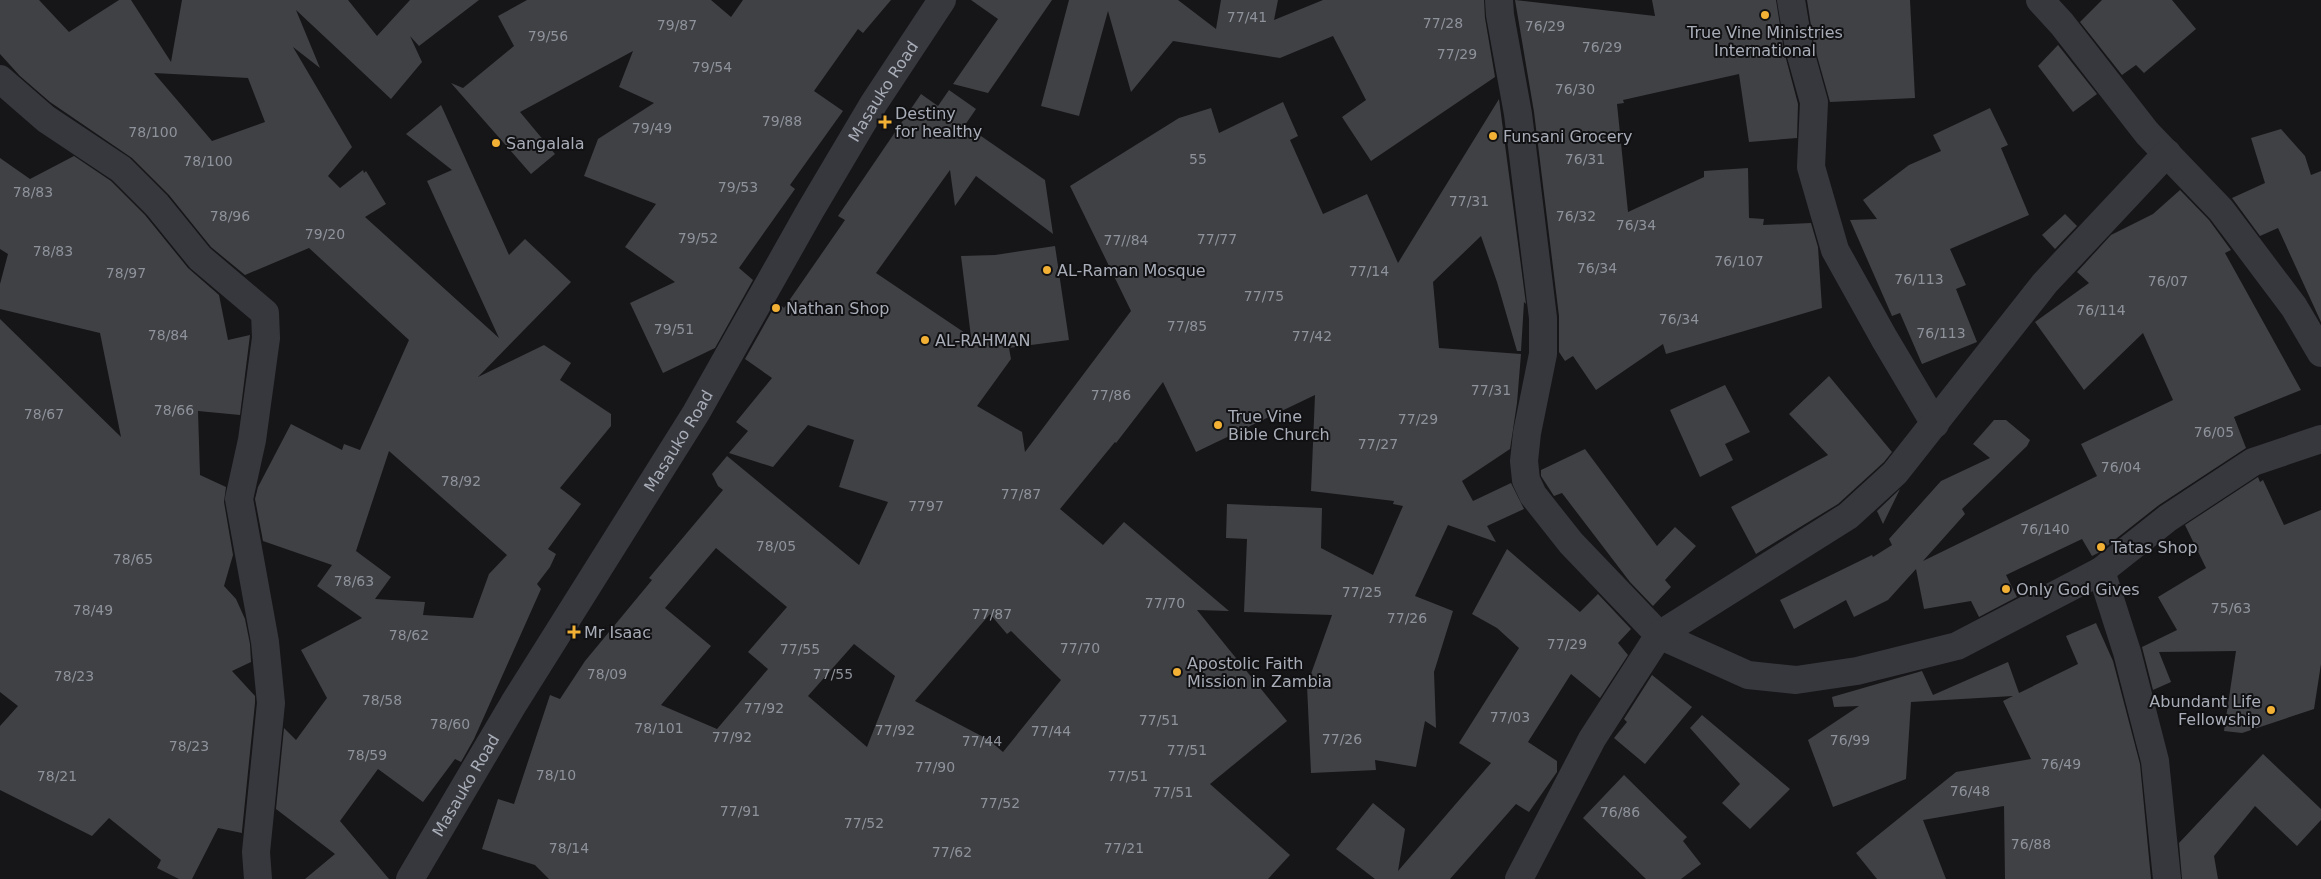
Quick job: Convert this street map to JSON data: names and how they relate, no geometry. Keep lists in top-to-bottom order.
{
  "streets": {
    "street": ["Masauko Road"]
  },
  "places": {
    "other": [
      "True Vine Ministries International",
      "Funsani Grocery",
      "Sangalala",
      "AL-Raman Mosque",
      "Nathan Shop",
      "AL-RAHMAN",
      "True Vine Bible Church",
      "Tatas Shop",
      "Only God Gives",
      "Apostolic Faith Mission in Zambia",
      "Abundant Life Fellowship"
    ],
    "health": ["Destiny for healthy", "Mr Isaac"]
  },
  "house_numbers": [
    "77/41",
    "77/28",
    "79/87",
    "76/29",
    "79/56",
    "76/29",
    "77/29",
    "79/54",
    "76/30",
    "79/88",
    "79/49",
    "78/100",
    "55",
    "76/31",
    "78/100",
    "79/53",
    "78/83",
    "77/31",
    "78/96",
    "76/32",
    "76/34",
    "79/20",
    "79/52",
    "77/77",
    "77//84",
    "78/83",
    "76/107",
    "76/34",
    "77/14",
    "78/97",
    "76/113",
    "76/07",
    "77/75",
    "76/114",
    "76/34",
    "77/85",
    "79/51",
    "76/113",
    "78/84",
    "77/42",
    "77/31",
    "77/86",
    "78/66",
    "78/67",
    "77/29",
    "76/05",
    "77/27",
    "76/04",
    "78/92",
    "77/87",
    "7797",
    "76/140",
    "78/05",
    "78/65",
    "78/63",
    "77/25",
    "77/70",
    "75/63",
    "78/49",
    "77/87",
    "77/26",
    "78/62",
    "77/29",
    "77/70",
    "77/55",
    "78/09",
    "77/55",
    "78/23",
    "78/58",
    "77/92",
    "77/03",
    "77/51",
    "78/60",
    "78/101",
    "77/92",
    "77/44",
    "77/92",
    "77/26",
    "76/99",
    "77/44",
    "78/23",
    "77/51",
    "78/59",
    "76/49",
    "77/90",
    "78/10",
    "78/21",
    "77/51",
    "76/48",
    "77/51",
    "77/52",
    "77/91",
    "76/86",
    "77/52",
    "76/88",
    "78/14",
    "77/21",
    "77/62"
  ]
}
